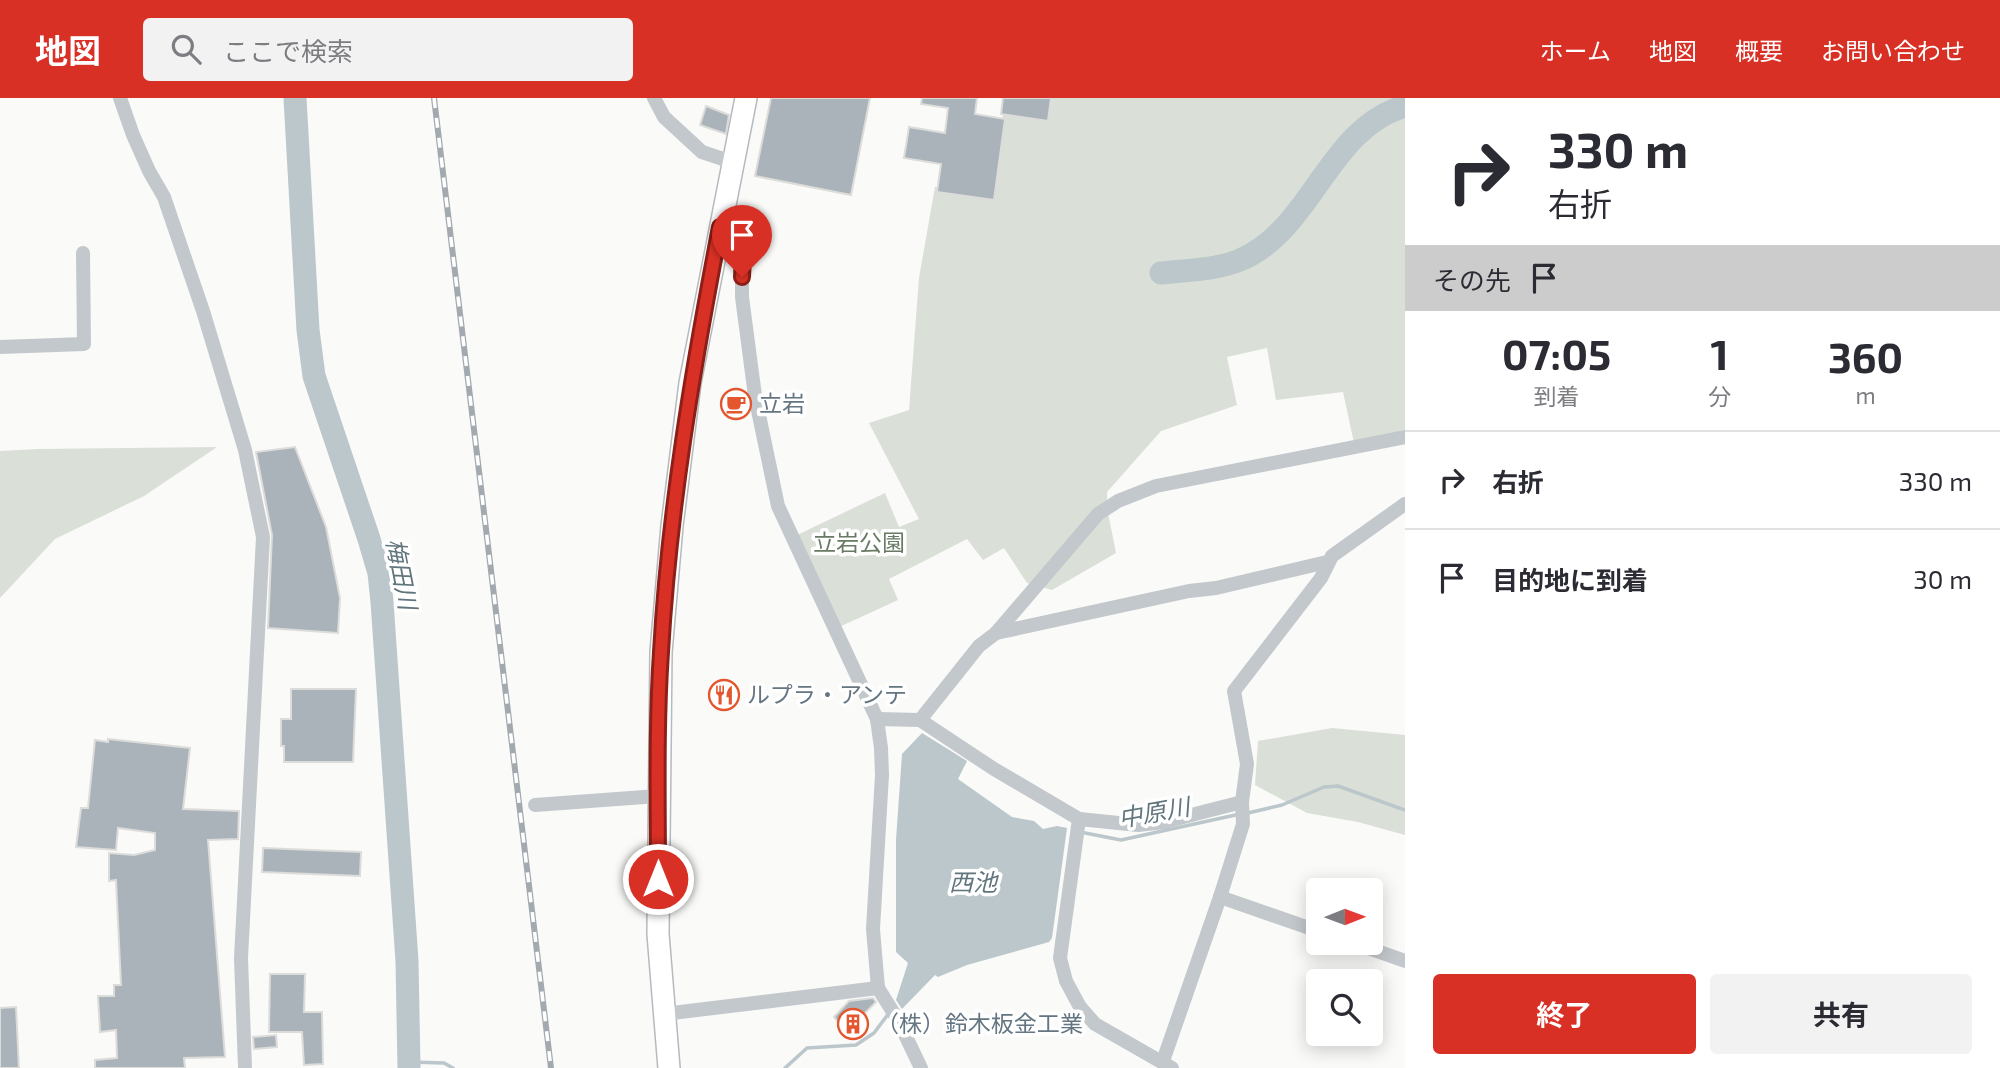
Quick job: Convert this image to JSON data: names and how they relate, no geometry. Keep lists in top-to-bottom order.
{
  "water": ["梅田川", "中原川", "西池"],
  "parks": ["立岩公園"],
  "places": {
    "cafe": ["立岩"],
    "restaurant": ["ルプラ・アンテ"],
    "building": ["（株）鈴木板金工業"]
  },
  "north": "right",
  "page": {
    "header": "地図",
    "search": "ここで検索",
    "nav": [
      "ホーム",
      "地図",
      "概要",
      "お問い合わせ"
    ],
    "turn": ["330 m", "右折"],
    "then": "その先",
    "eta": [
      "07:05",
      "到着",
      "1",
      "分",
      "360",
      "m"
    ],
    "list": [
      {
        "name": "右折",
        "value": "330 m"
      },
      {
        "name": "目的地に到着",
        "value": "30 m"
      }
    ],
    "buttons": ["終了", "共有"]
  }
}
